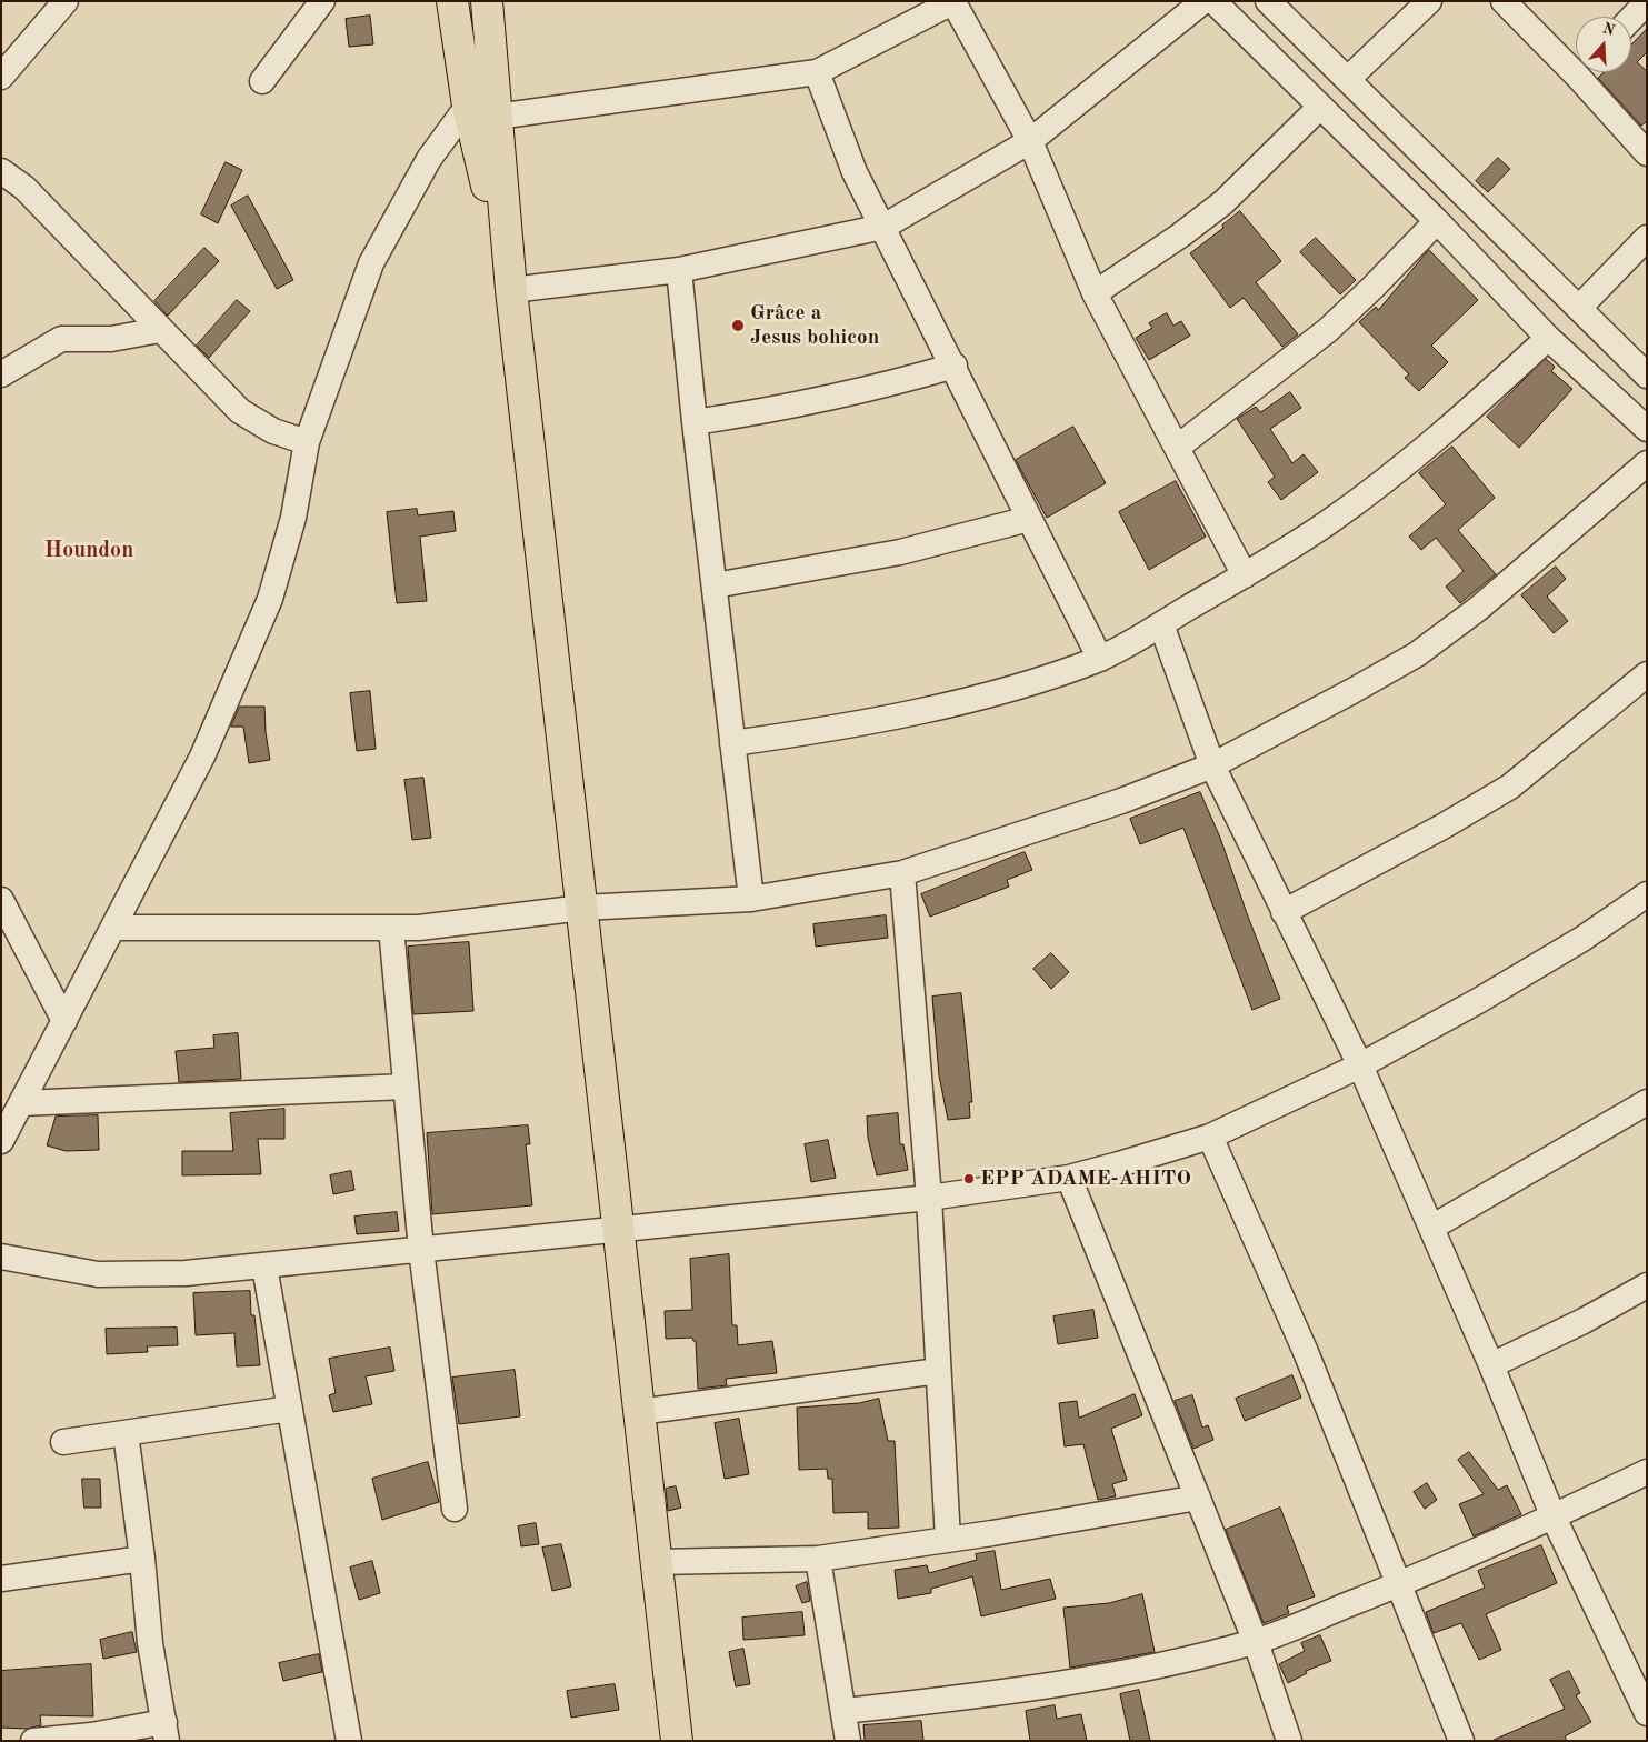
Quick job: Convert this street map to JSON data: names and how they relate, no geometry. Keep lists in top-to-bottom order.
{
  "districts": ["Houndon"],
  "places": ["Grâce a Jesus bohicon", "EPP ADAME-AHITO"],
  "north": "top"
}
